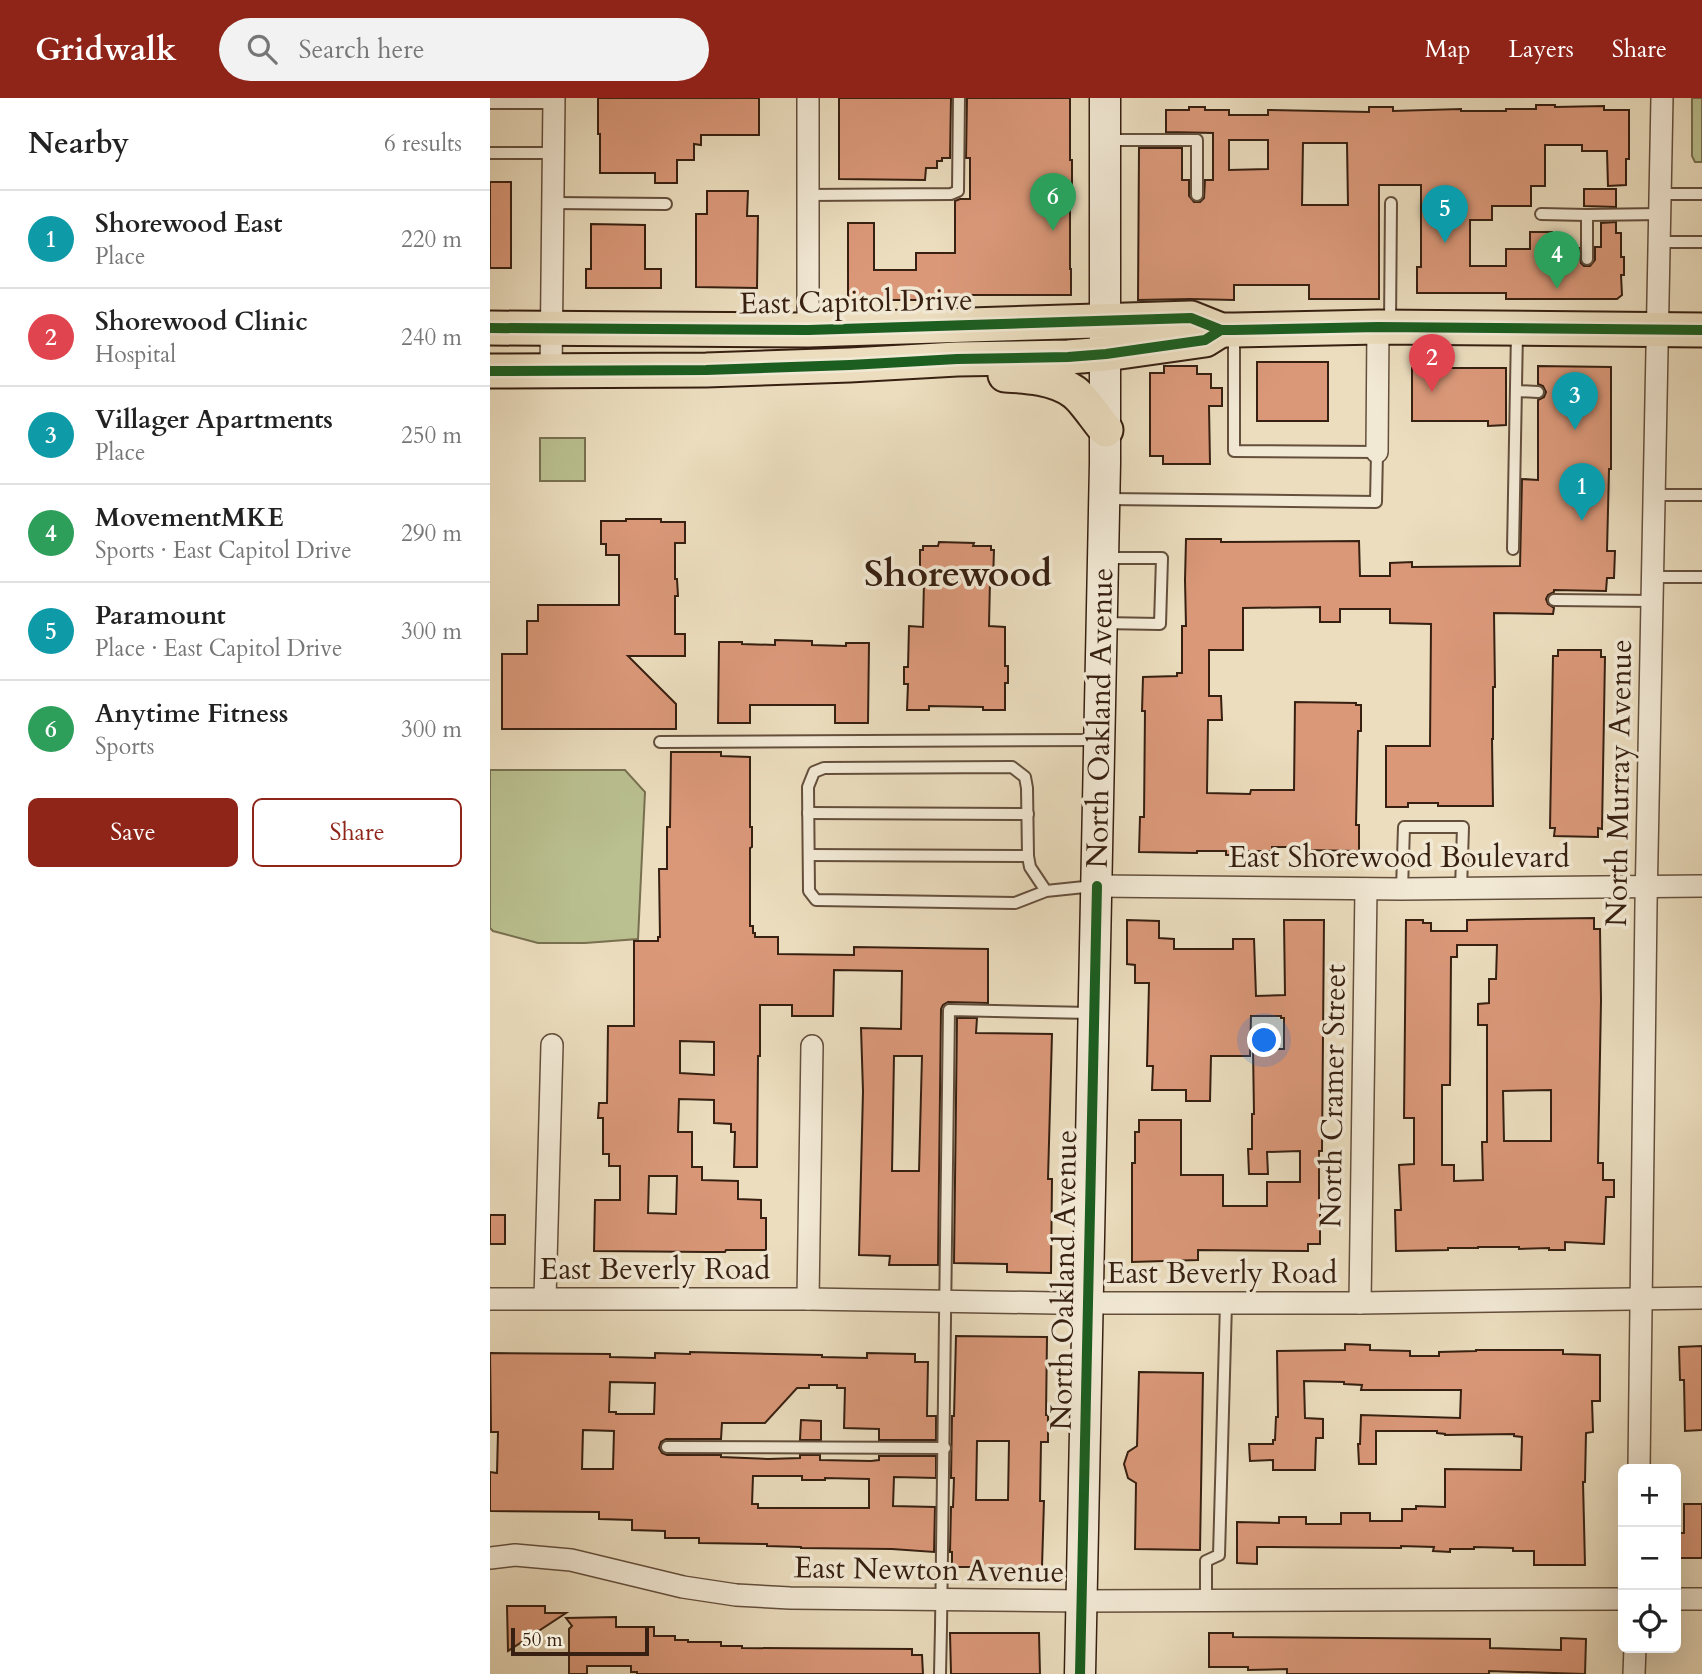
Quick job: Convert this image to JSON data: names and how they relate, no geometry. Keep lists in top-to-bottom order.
{
  "streets": {
    "main road": ["East Capitol Drive", "North Oakland Avenue"],
    "street": [
      "North Murray Avenue",
      "East Shorewood Boulevard",
      "North Cramer Street",
      "East Beverly Road",
      "East Newton Avenue"
    ]
  },
  "crossings": [
    ["East Capitol Drive", "North Oakland Avenue"],
    ["East Capitol Drive", "North Murray Avenue"],
    ["North Oakland Avenue", "East Shorewood Boulevard"],
    ["North Oakland Avenue", "East Beverly Road"],
    ["North Oakland Avenue", "East Newton Avenue"],
    ["North Murray Avenue", "East Shorewood Boulevard"],
    ["North Murray Avenue", "East Beverly Road"],
    ["East Shorewood Boulevard", "North Cramer Street"],
    ["North Cramer Street", "East Beverly Road"]
  ],
  "districts": ["Shorewood"],
  "scale_bar": "50 m",
  "page": {
    "header": "Gridwalk",
    "search": "Search here",
    "nav": ["Map", "Layers", "Share"],
    "heading": ["Nearby", "6 results"],
    "pins": [
      "6",
      "5",
      "4",
      "2",
      "3",
      "1"
    ],
    "list": [
      {
        "mark": "1",
        "name": "Shorewood East",
        "note": "Place",
        "value": "220 m"
      },
      {
        "mark": "2",
        "name": "Shorewood Clinic",
        "note": "Hospital",
        "value": "240 m"
      },
      {
        "mark": "3",
        "name": "Villager Apartments",
        "note": "Place",
        "value": "250 m"
      },
      {
        "mark": "4",
        "name": "MovementMKE",
        "note": "Sports · East Capitol Drive",
        "value": "290 m"
      },
      {
        "mark": "5",
        "name": "Paramount",
        "note": "Place · East Capitol Drive",
        "value": "300 m"
      },
      {
        "mark": "6",
        "name": "Anytime Fitness",
        "note": "Sports",
        "value": "300 m"
      }
    ],
    "buttons": ["Save", "Share"],
    "map_buttons": ["+", "−"],
    "scale": "50 m"
  }
}
